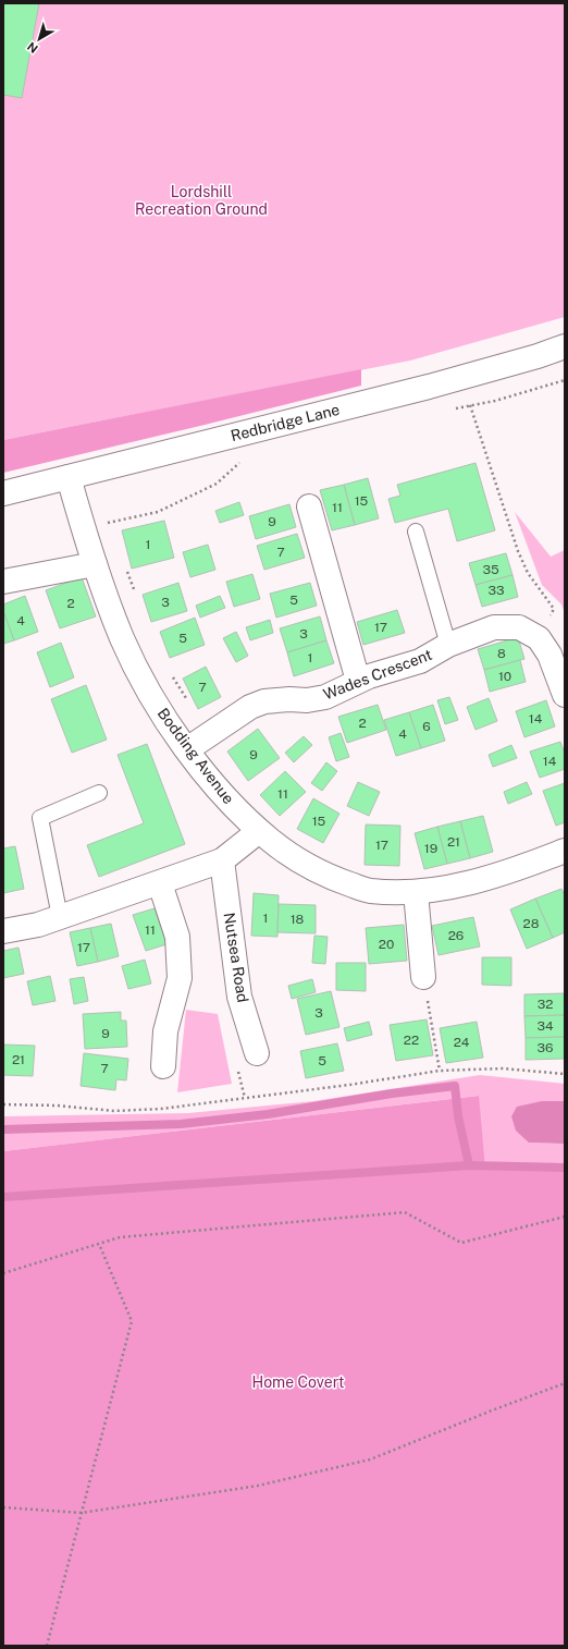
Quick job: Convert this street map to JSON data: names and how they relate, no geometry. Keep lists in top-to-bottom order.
{
  "streets": {
    "street": [
      "Redbridge Lane",
      "Wades Crescent",
      "Bodding Avenue",
      "Nutsea Road"
    ]
  },
  "crossings": [
    ["Redbridge Lane", "Bodding Avenue"],
    ["Wades Crescent", "Bodding Avenue"]
  ],
  "parks": ["Lordshill Recreation Ground", "Home Covert"],
  "house_numbers": [
    "15",
    "11",
    "9",
    "1",
    "7",
    "35",
    "33",
    "5",
    "3",
    "2",
    "4",
    "17",
    "3",
    "5",
    "8",
    "1",
    "10",
    "7",
    "14",
    "2",
    "6",
    "4",
    "9",
    "14",
    "11",
    "15",
    "21",
    "17",
    "19",
    "1",
    "18",
    "28",
    "11",
    "26",
    "20",
    "17",
    "32",
    "3",
    "34",
    "9",
    "22",
    "24",
    "36",
    "21",
    "5",
    "7"
  ],
  "north": "bottom left"
}
